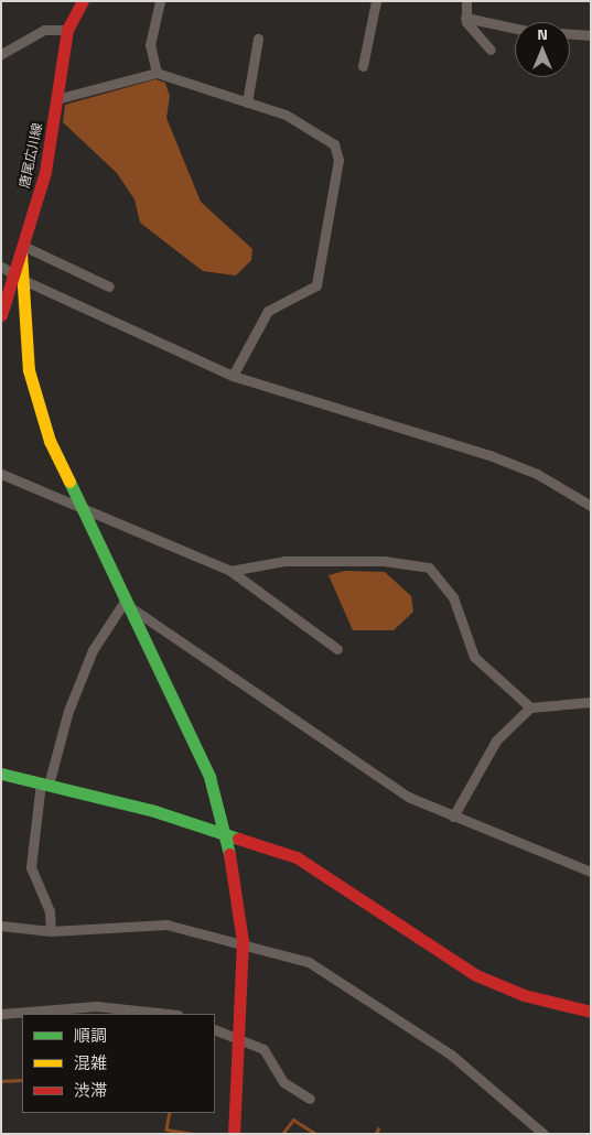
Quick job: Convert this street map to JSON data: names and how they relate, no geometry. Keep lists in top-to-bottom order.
{
  "streets": {
    "street": ["唐尾広川線"]
  },
  "legend": ["順調", "混雑", "渋滞"],
  "north": "top"
}
